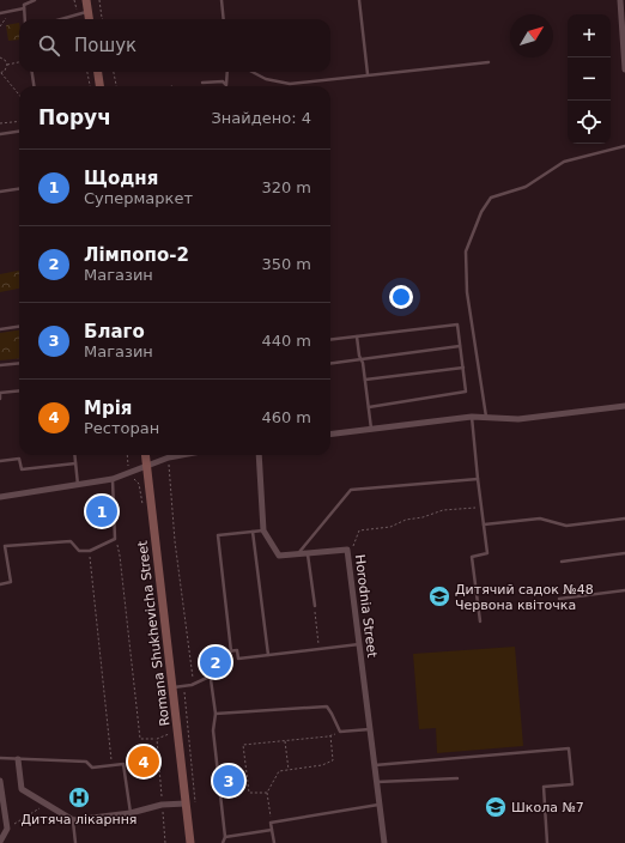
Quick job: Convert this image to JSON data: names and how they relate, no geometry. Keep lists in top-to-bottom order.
{
  "streets": {
    "main road": ["Romana Shukhevicha Street"],
    "street": ["Horodnia Street"]
  },
  "places": {
    "school or university": ["Дитячий садок №48 Червона квіточка", "Школа №7"],
    "hospital": ["Дитяча лікарння"]
  },
  "north": "top right",
  "page": {
    "map_buttons": ["+", "−"],
    "search": "Пошук",
    "heading": ["Поруч", "Знайдено: 4"],
    "list": [
      {
        "mark": "1",
        "name": "Щодня",
        "note": "Супермаркет",
        "value": "320 m"
      },
      {
        "mark": "2",
        "name": "Лімпопо-2",
        "note": "Магазин",
        "value": "350 m"
      },
      {
        "mark": "3",
        "name": "Благо",
        "note": "Магазин",
        "value": "440 m"
      },
      {
        "mark": "4",
        "name": "Мрія",
        "note": "Ресторан",
        "value": "460 m"
      }
    ],
    "pins": [
      "1",
      "2",
      "4",
      "3"
    ]
  }
}
